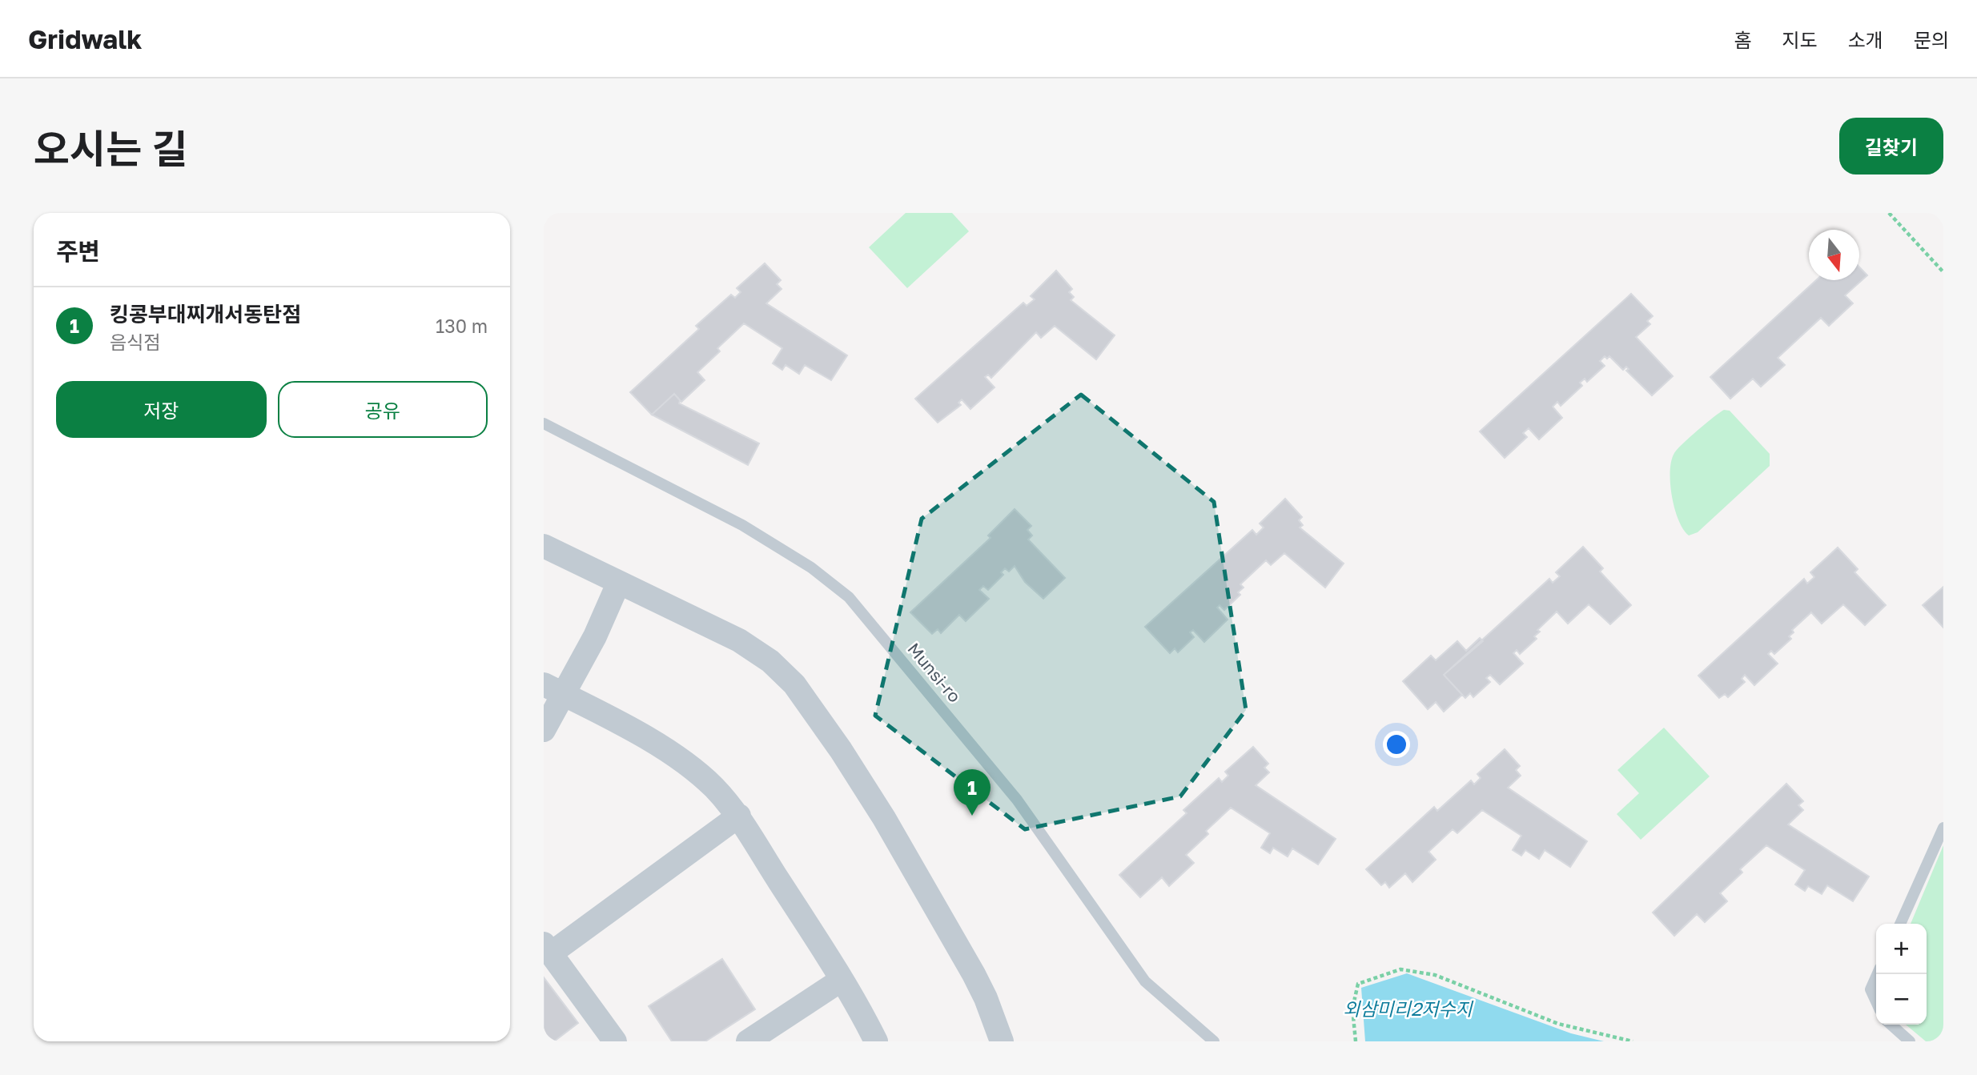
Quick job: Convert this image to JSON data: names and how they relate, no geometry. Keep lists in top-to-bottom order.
{
  "streets": {
    "lane": ["Munsi-ro"]
  },
  "water": ["외삼미리2저수지"],
  "north": "bottom",
  "page": {
    "header": "Gridwalk",
    "nav": [
      "홈",
      "지도",
      "소개",
      "문의"
    ],
    "title": "오시는 길",
    "buttons": [
      "길찾기",
      ["저장", "공유"]
    ],
    "heading": "주변",
    "list": [
      {
        "mark": "1",
        "name": "킹콩부대찌개서동탄점",
        "note": "음식점",
        "value": "130 m"
      }
    ],
    "pins": "1",
    "map_buttons": ["+", "−"]
  }
}
